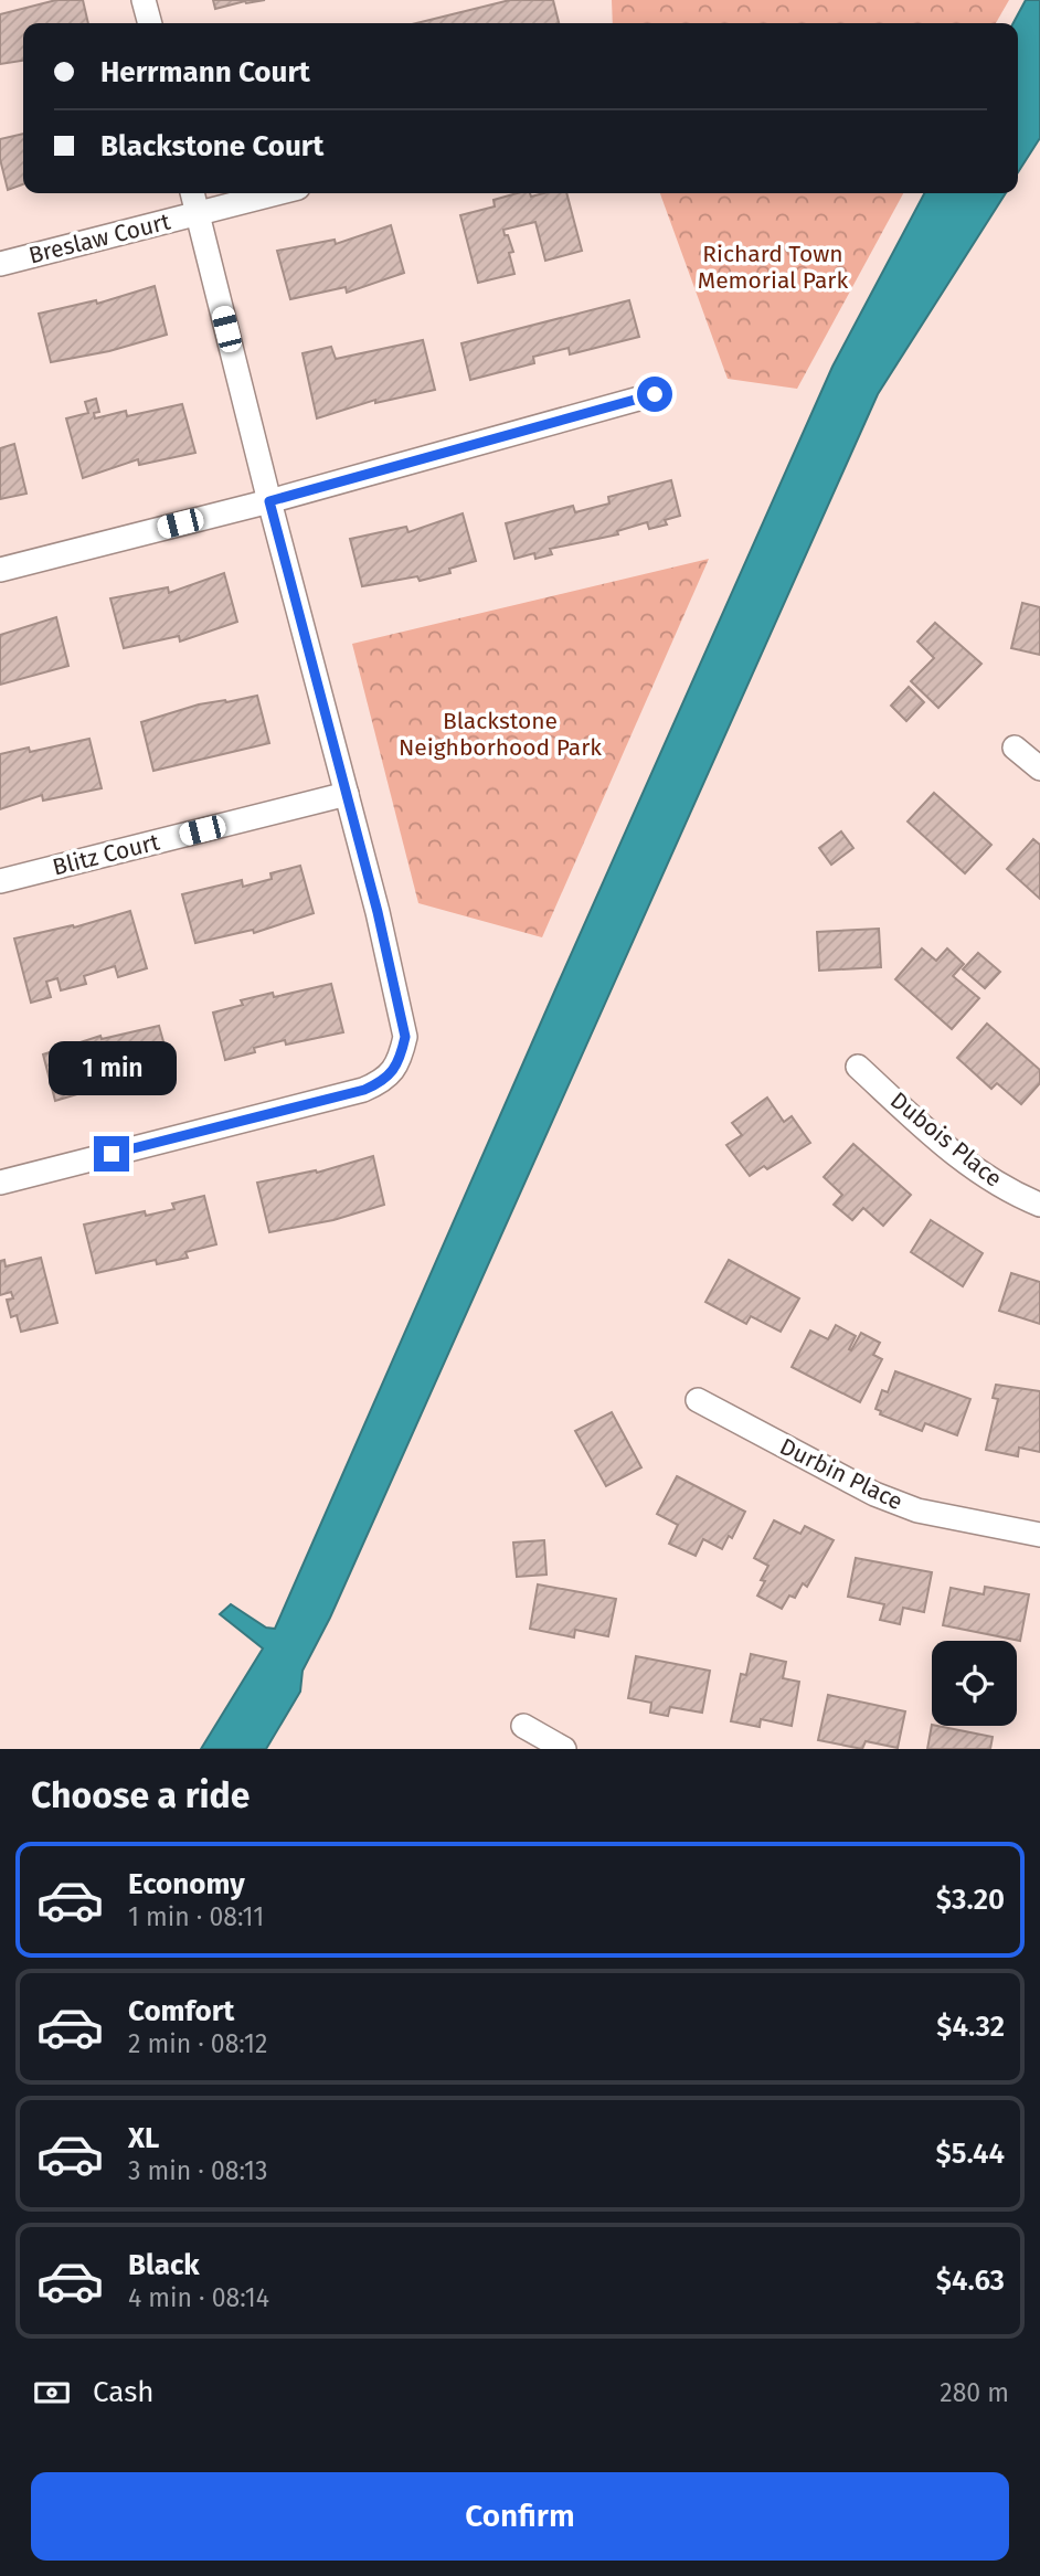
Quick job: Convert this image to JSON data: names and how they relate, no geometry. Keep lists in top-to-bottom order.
{
  "streets": {
    "street": [
      "Breslaw Court",
      "Blitz Court",
      "Dubois Place",
      "Durbin Place"
    ]
  },
  "parks": ["Richard Town Memorial Park", "Blackstone Neighborhood Park"],
  "page": {
    "banner": ["Herrmann Court", "Blackstone Court"],
    "bubble": "1 min",
    "heading": "Choose a ride",
    "list": [
      {
        "name": "Economy",
        "note": "1 min · 08:11",
        "value": "$3.20"
      },
      {
        "name": "Comfort",
        "note": "2 min · 08:12",
        "value": "$4.32"
      },
      {
        "name": "XL",
        "note": "3 min · 08:13",
        "value": "$5.44"
      },
      {
        "name": "Black",
        "note": "4 min · 08:14",
        "value": "$4.63"
      }
    ],
    "pay": ["Cash", "280 m"],
    "buttons": "Confirm"
  }
}
